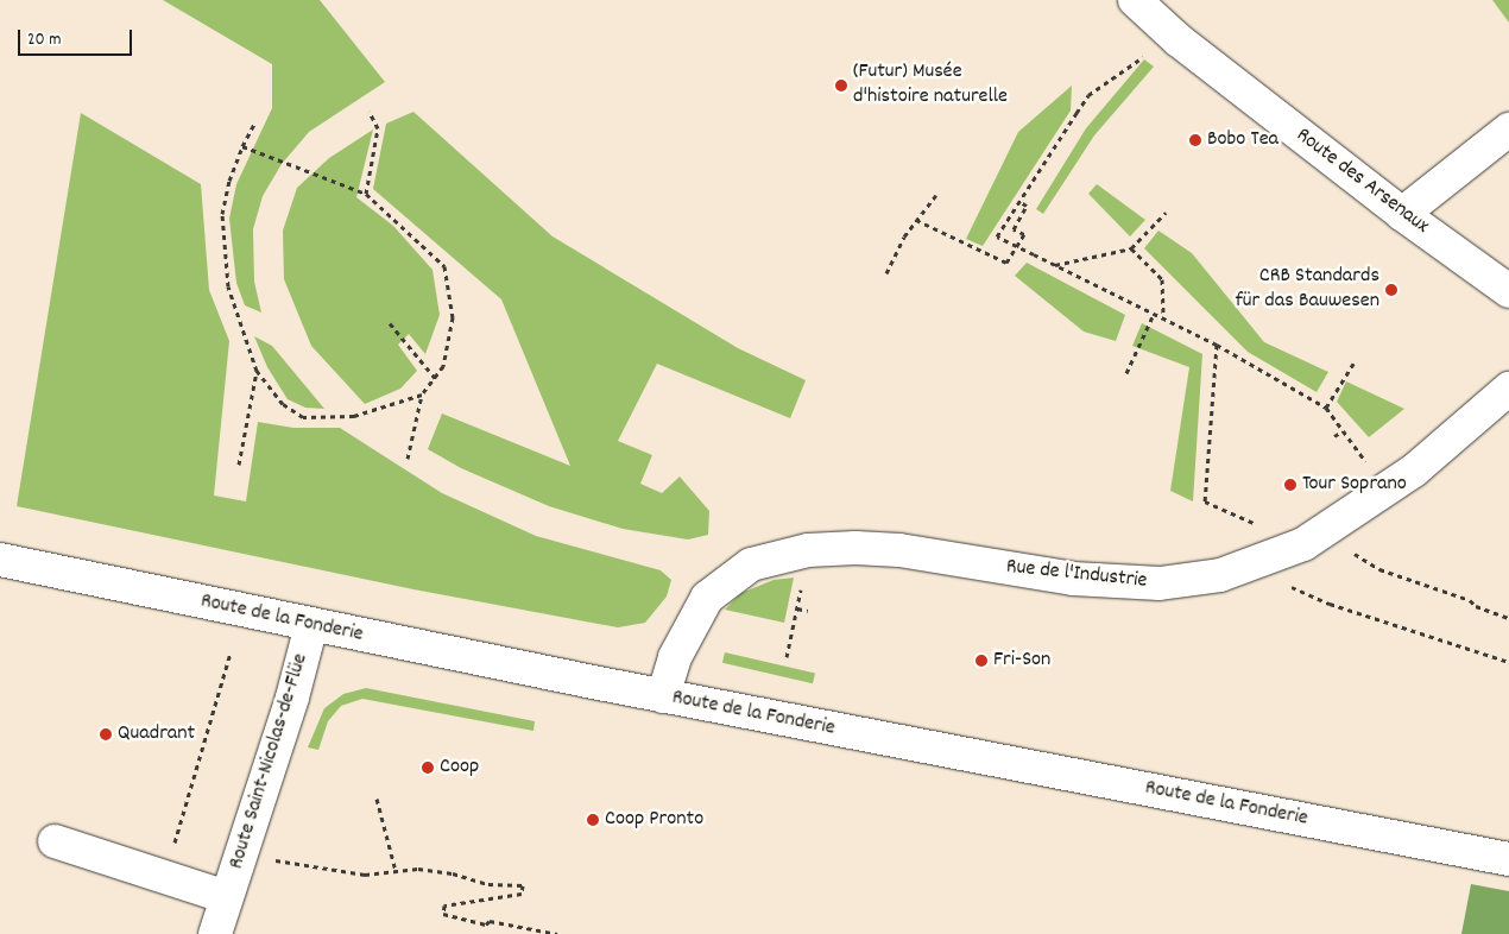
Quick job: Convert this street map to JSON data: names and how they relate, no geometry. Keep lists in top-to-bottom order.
{
  "streets": {
    "main road": [
      "Route des Arsenaux",
      "Rue de l'Industrie",
      "Route de la Fonderie",
      "Route Saint-Nicolas-de-Flüe"
    ]
  },
  "crossings": [
    ["Rue de l'Industrie", "Route de la Fonderie"],
    ["Route de la Fonderie", "Route Saint-Nicolas-de-Flüe"]
  ],
  "places": [
    "(Futur) Musée d'histoire naturelle",
    "Bobo Tea",
    "CRB Standards für das Bauwesen",
    "Tour Soprano",
    "Fri-Son",
    "Quadrant",
    "Coop",
    "Coop Pronto"
  ],
  "scale_bar": "20 m"
}
